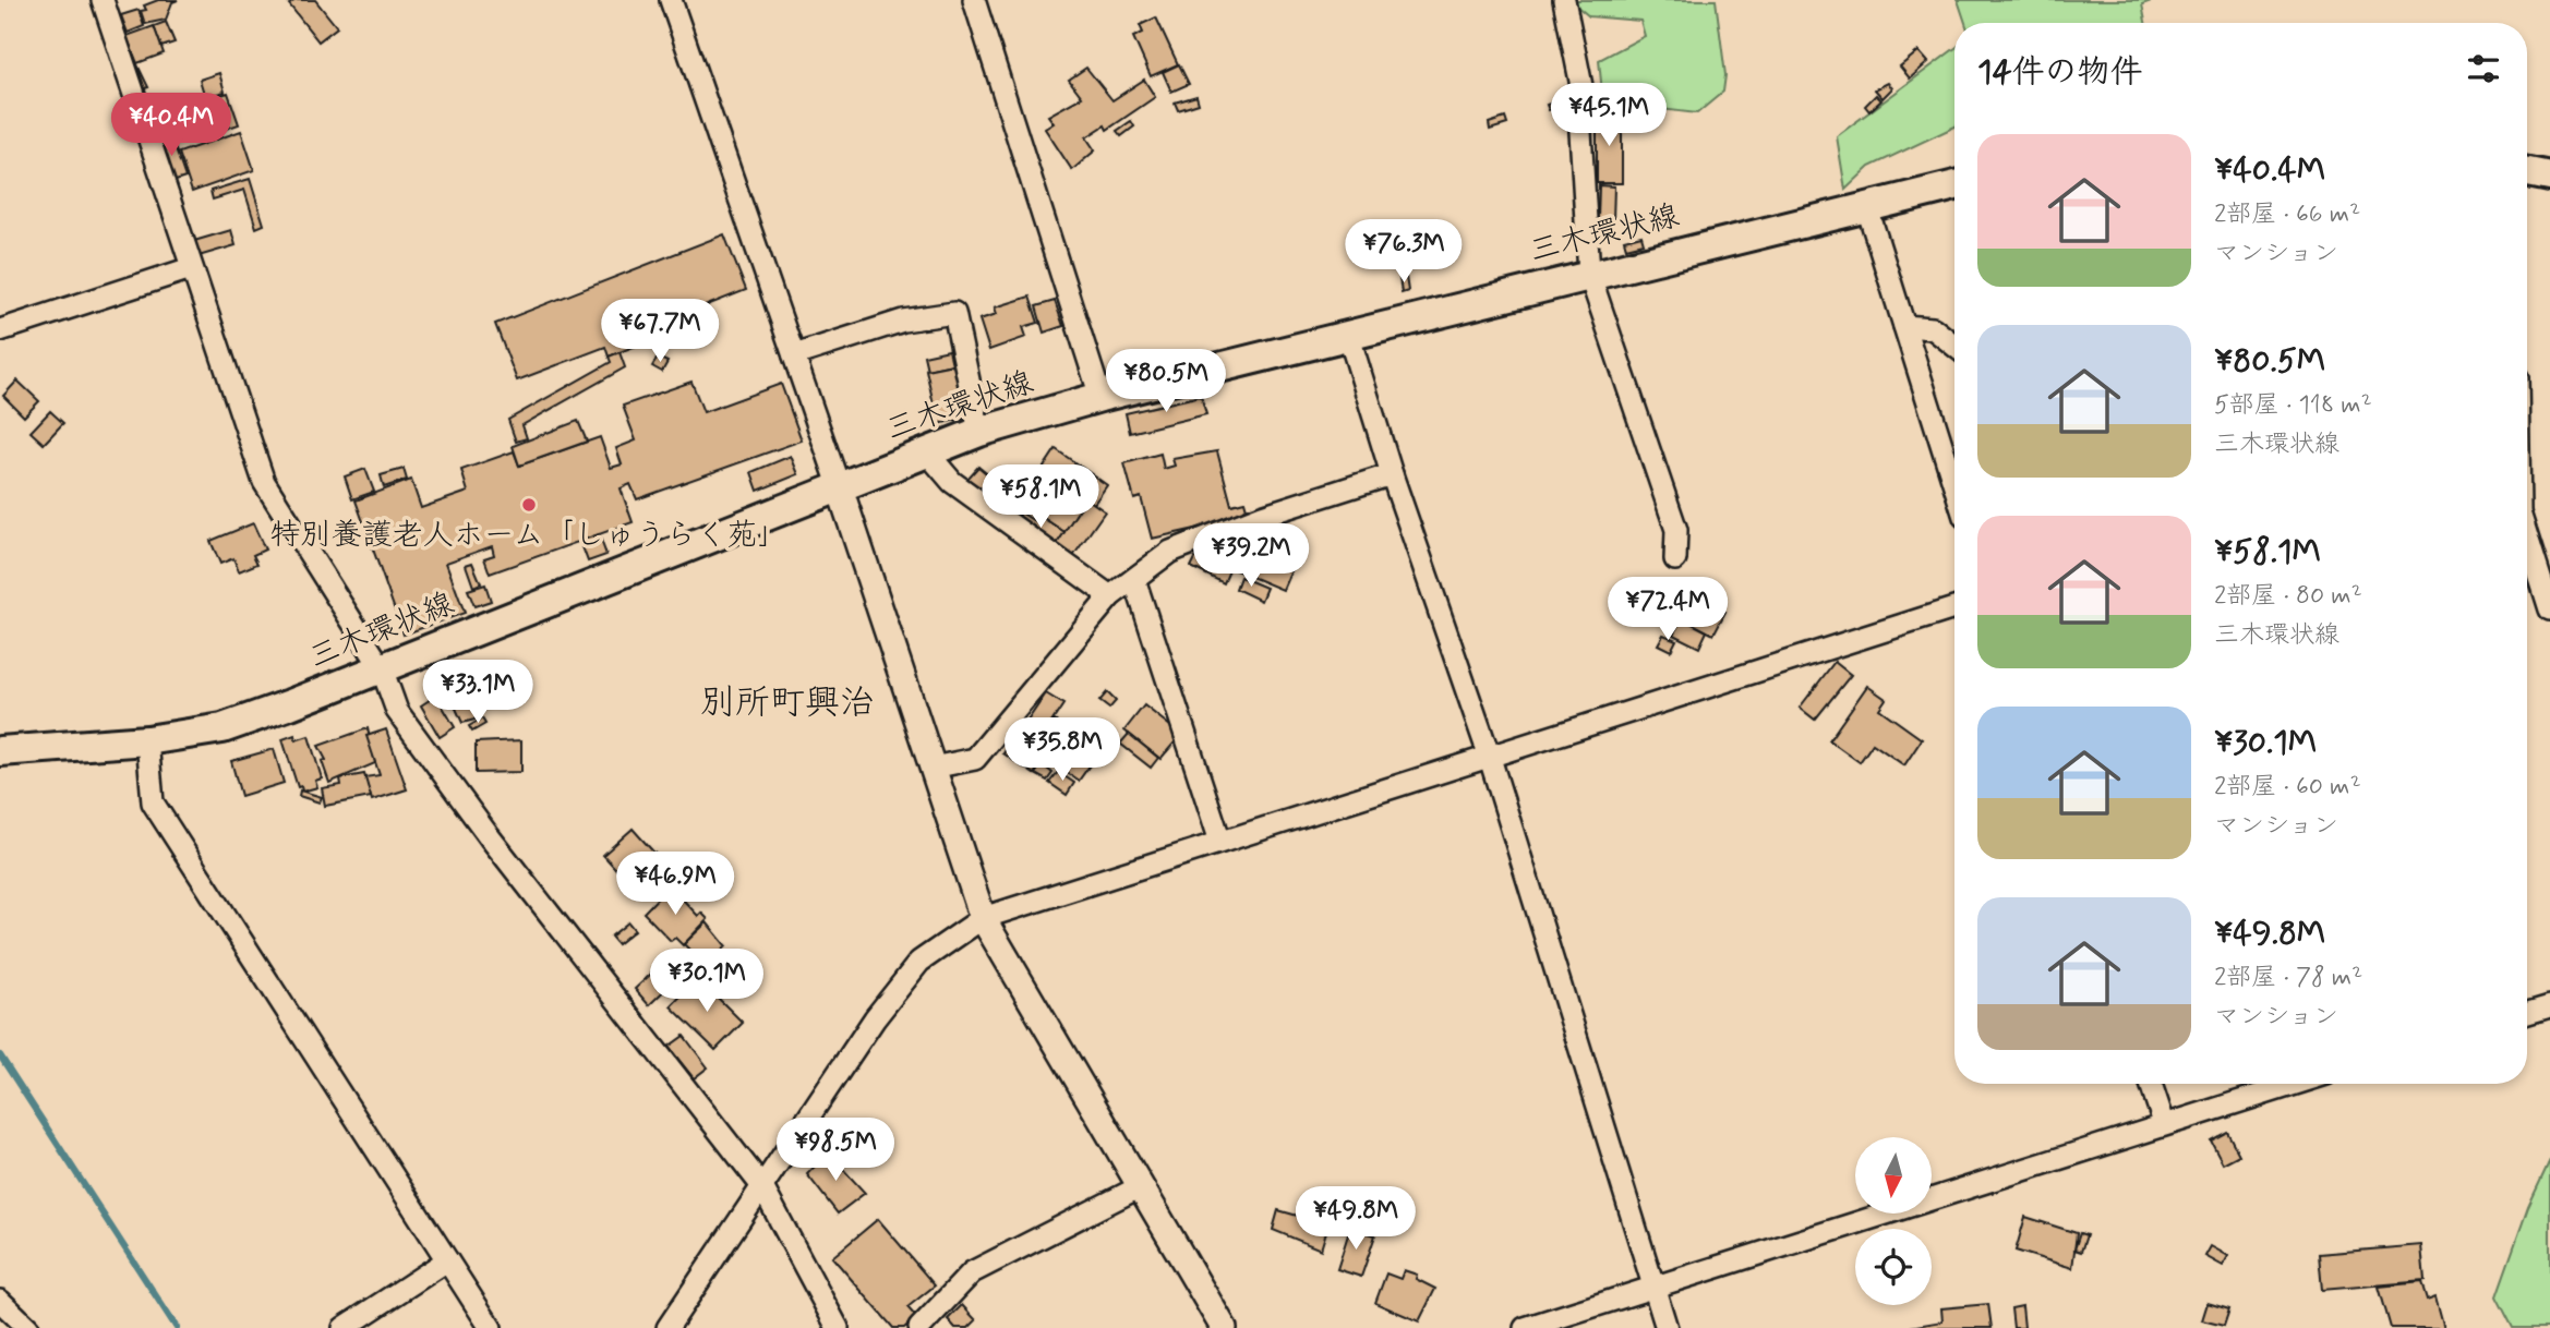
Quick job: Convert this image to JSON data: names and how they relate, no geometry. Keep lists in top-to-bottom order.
{
  "streets": {
    "main road": ["三木環状線"]
  },
  "districts": ["別所町興治"],
  "places": ["特別養護老人ホーム「しゅうらく苑」"],
  "north": "bottom",
  "page": {
    "heading": "14件の物件",
    "price": [
      "¥45.1M",
      "¥40.4M",
      "¥76.3M",
      "¥67.7M",
      "¥80.5M",
      "¥58.1M",
      "¥39.2M",
      "¥72.4M",
      "¥33.1M",
      "¥35.8M",
      "¥46.9M",
      "¥30.1M",
      "¥98.5M",
      "¥49.8M"
    ],
    "list": [
      {
        "name": "¥40.4M",
        "note": "2部屋 · 66 m² · マンション"
      },
      {
        "name": "¥80.5M",
        "note": "5部屋 · 118 m² · 三木環状線"
      },
      {
        "name": "¥58.1M",
        "note": "2部屋 · 80 m² · 三木環状線"
      },
      {
        "name": "¥30.1M",
        "note": "2部屋 · 60 m² · マンション"
      },
      {
        "name": "¥49.8M",
        "note": "2部屋 · 78 m² · マンション"
      }
    ]
  }
}
